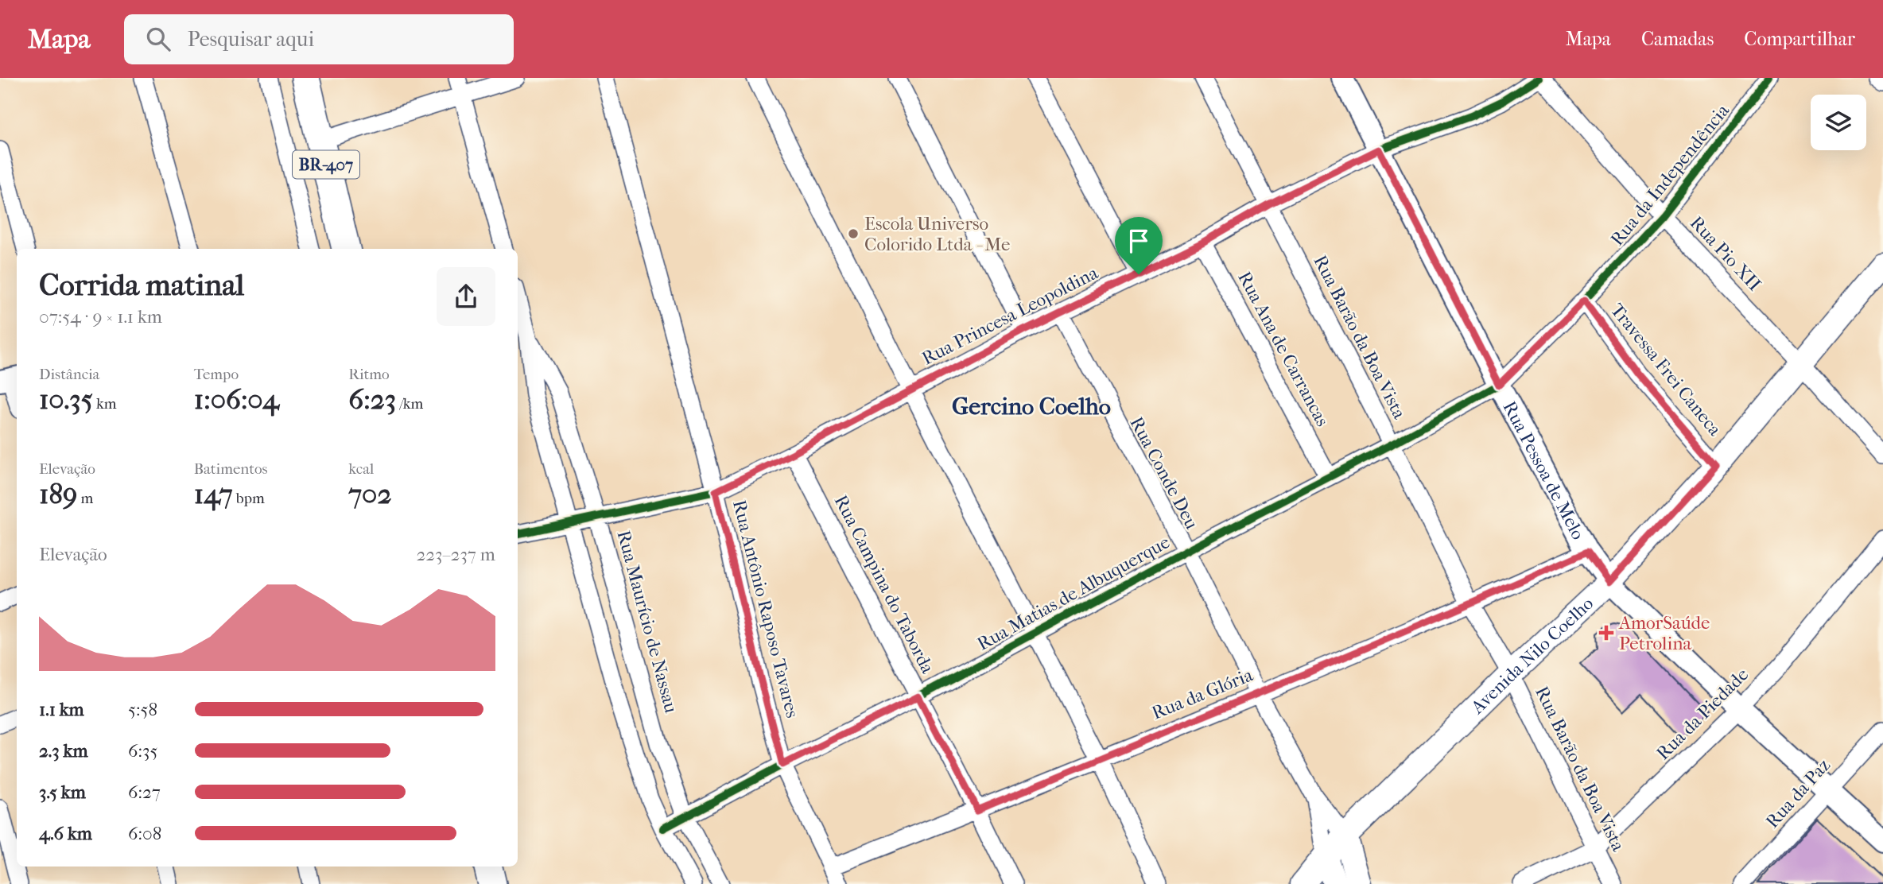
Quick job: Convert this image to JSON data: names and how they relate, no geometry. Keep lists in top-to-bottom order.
{
  "streets": {
    "highway": ["BR-407"],
    "main road": ["Avenida Nilo Coelho"],
    "street": [
      "Rua da Independência",
      "Rua Pio XII",
      "Rua Princesa Leopoldina",
      "Rua Barão da Boa Vista",
      "Rua Ana de Carrancas",
      "Travessa Frei Caneca",
      "Rua Pessoa de Melo",
      "Rua Conde Deu",
      "Rua Campina do Taborda",
      "Rua Matias de Albuquerque",
      "Rua Antônio Raposo Tavares",
      "Rua Maurício de Nassau",
      "Rua da Glória",
      "Rua da Piedade",
      "Rua da Paz"
    ]
  },
  "crossings": [
    ["Rua da Independência", "Rua Pio XII"],
    ["Rua da Independência", "Travessa Frei Caneca"],
    ["Rua da Independência", "Rua Pessoa de Melo"],
    ["Rua da Independência", "Rua Matias de Albuquerque"],
    ["Rua Pio XII", "Rua Princesa Leopoldina"],
    ["Rua Pio XII", "Avenida Nilo Coelho"],
    ["Rua Princesa Leopoldina", "Rua Barão da Boa Vista"],
    ["Rua Princesa Leopoldina", "Rua Ana de Carrancas"],
    ["Rua Princesa Leopoldina", "Rua Pessoa de Melo"],
    ["Rua Princesa Leopoldina", "Rua Conde Deu"],
    ["Rua Princesa Leopoldina", "Rua Campina do Taborda"],
    ["Rua Princesa Leopoldina", "Rua Antônio Raposo Tavares"],
    ["Rua Princesa Leopoldina", "Rua Maurício de Nassau"],
    ["Rua Barão da Boa Vista", "Rua Matias de Albuquerque"],
    ["Rua Barão da Boa Vista", "Avenida Nilo Coelho"],
    ["Rua Barão da Boa Vista", "Rua da Glória"],
    ["Rua Barão da Boa Vista", "Rua da Piedade"],
    ["Rua Ana de Carrancas", "Rua Matias de Albuquerque"],
    ["Travessa Frei Caneca", "Avenida Nilo Coelho"],
    ["Rua Pessoa de Melo", "Rua Matias de Albuquerque"],
    ["Rua Pessoa de Melo", "Avenida Nilo Coelho"],
    ["Rua Pessoa de Melo", "Rua da Glória"],
    ["Rua Pessoa de Melo", "Rua da Piedade"],
    ["Rua Pessoa de Melo", "Rua da Paz"],
    ["Rua Conde Deu", "Rua Matias de Albuquerque"],
    ["Rua Conde Deu", "Avenida Nilo Coelho"],
    ["Rua Conde Deu", "Rua da Glória"],
    ["Rua Campina do Taborda", "Rua Matias de Albuquerque"],
    ["Rua Campina do Taborda", "Rua da Glória"],
    ["Rua Matias de Albuquerque", "Rua Antônio Raposo Tavares"],
    ["Rua Matias de Albuquerque", "Rua Maurício de Nassau"],
    ["Rua Antônio Raposo Tavares", "Rua da Glória"]
  ],
  "districts": ["Gercino Coelho"],
  "places": {
    "other": ["Escola Universo Colorido Ltda - Me"],
    "health": ["AmorSaúde Petrolina"]
  },
  "page": {
    "header": "Mapa",
    "search": "Pesquisar aqui",
    "nav": ["Mapa", "Camadas", "Compartilhar"],
    "heading": ["Corrida matinal", "07:54 · 9 × 1.1 km"],
    "stats": [
      ["Distância", "10.35 km"],
      ["Tempo", "1:06:04"],
      ["Ritmo", "6:23 /km"],
      ["Elevação", "189 m"],
      ["Batimentos", "147 bpm"],
      ["kcal", "702"]
    ],
    "chart": ["Elevação", "223–237 m"],
    "list": [
      {
        "name": "1.1 km",
        "note": "5:58"
      },
      {
        "name": "2.3 km",
        "note": "6:35"
      },
      {
        "name": "3.5 km",
        "note": "6:27"
      },
      {
        "name": "4.6 km",
        "note": "6:08"
      }
    ]
  }
}
